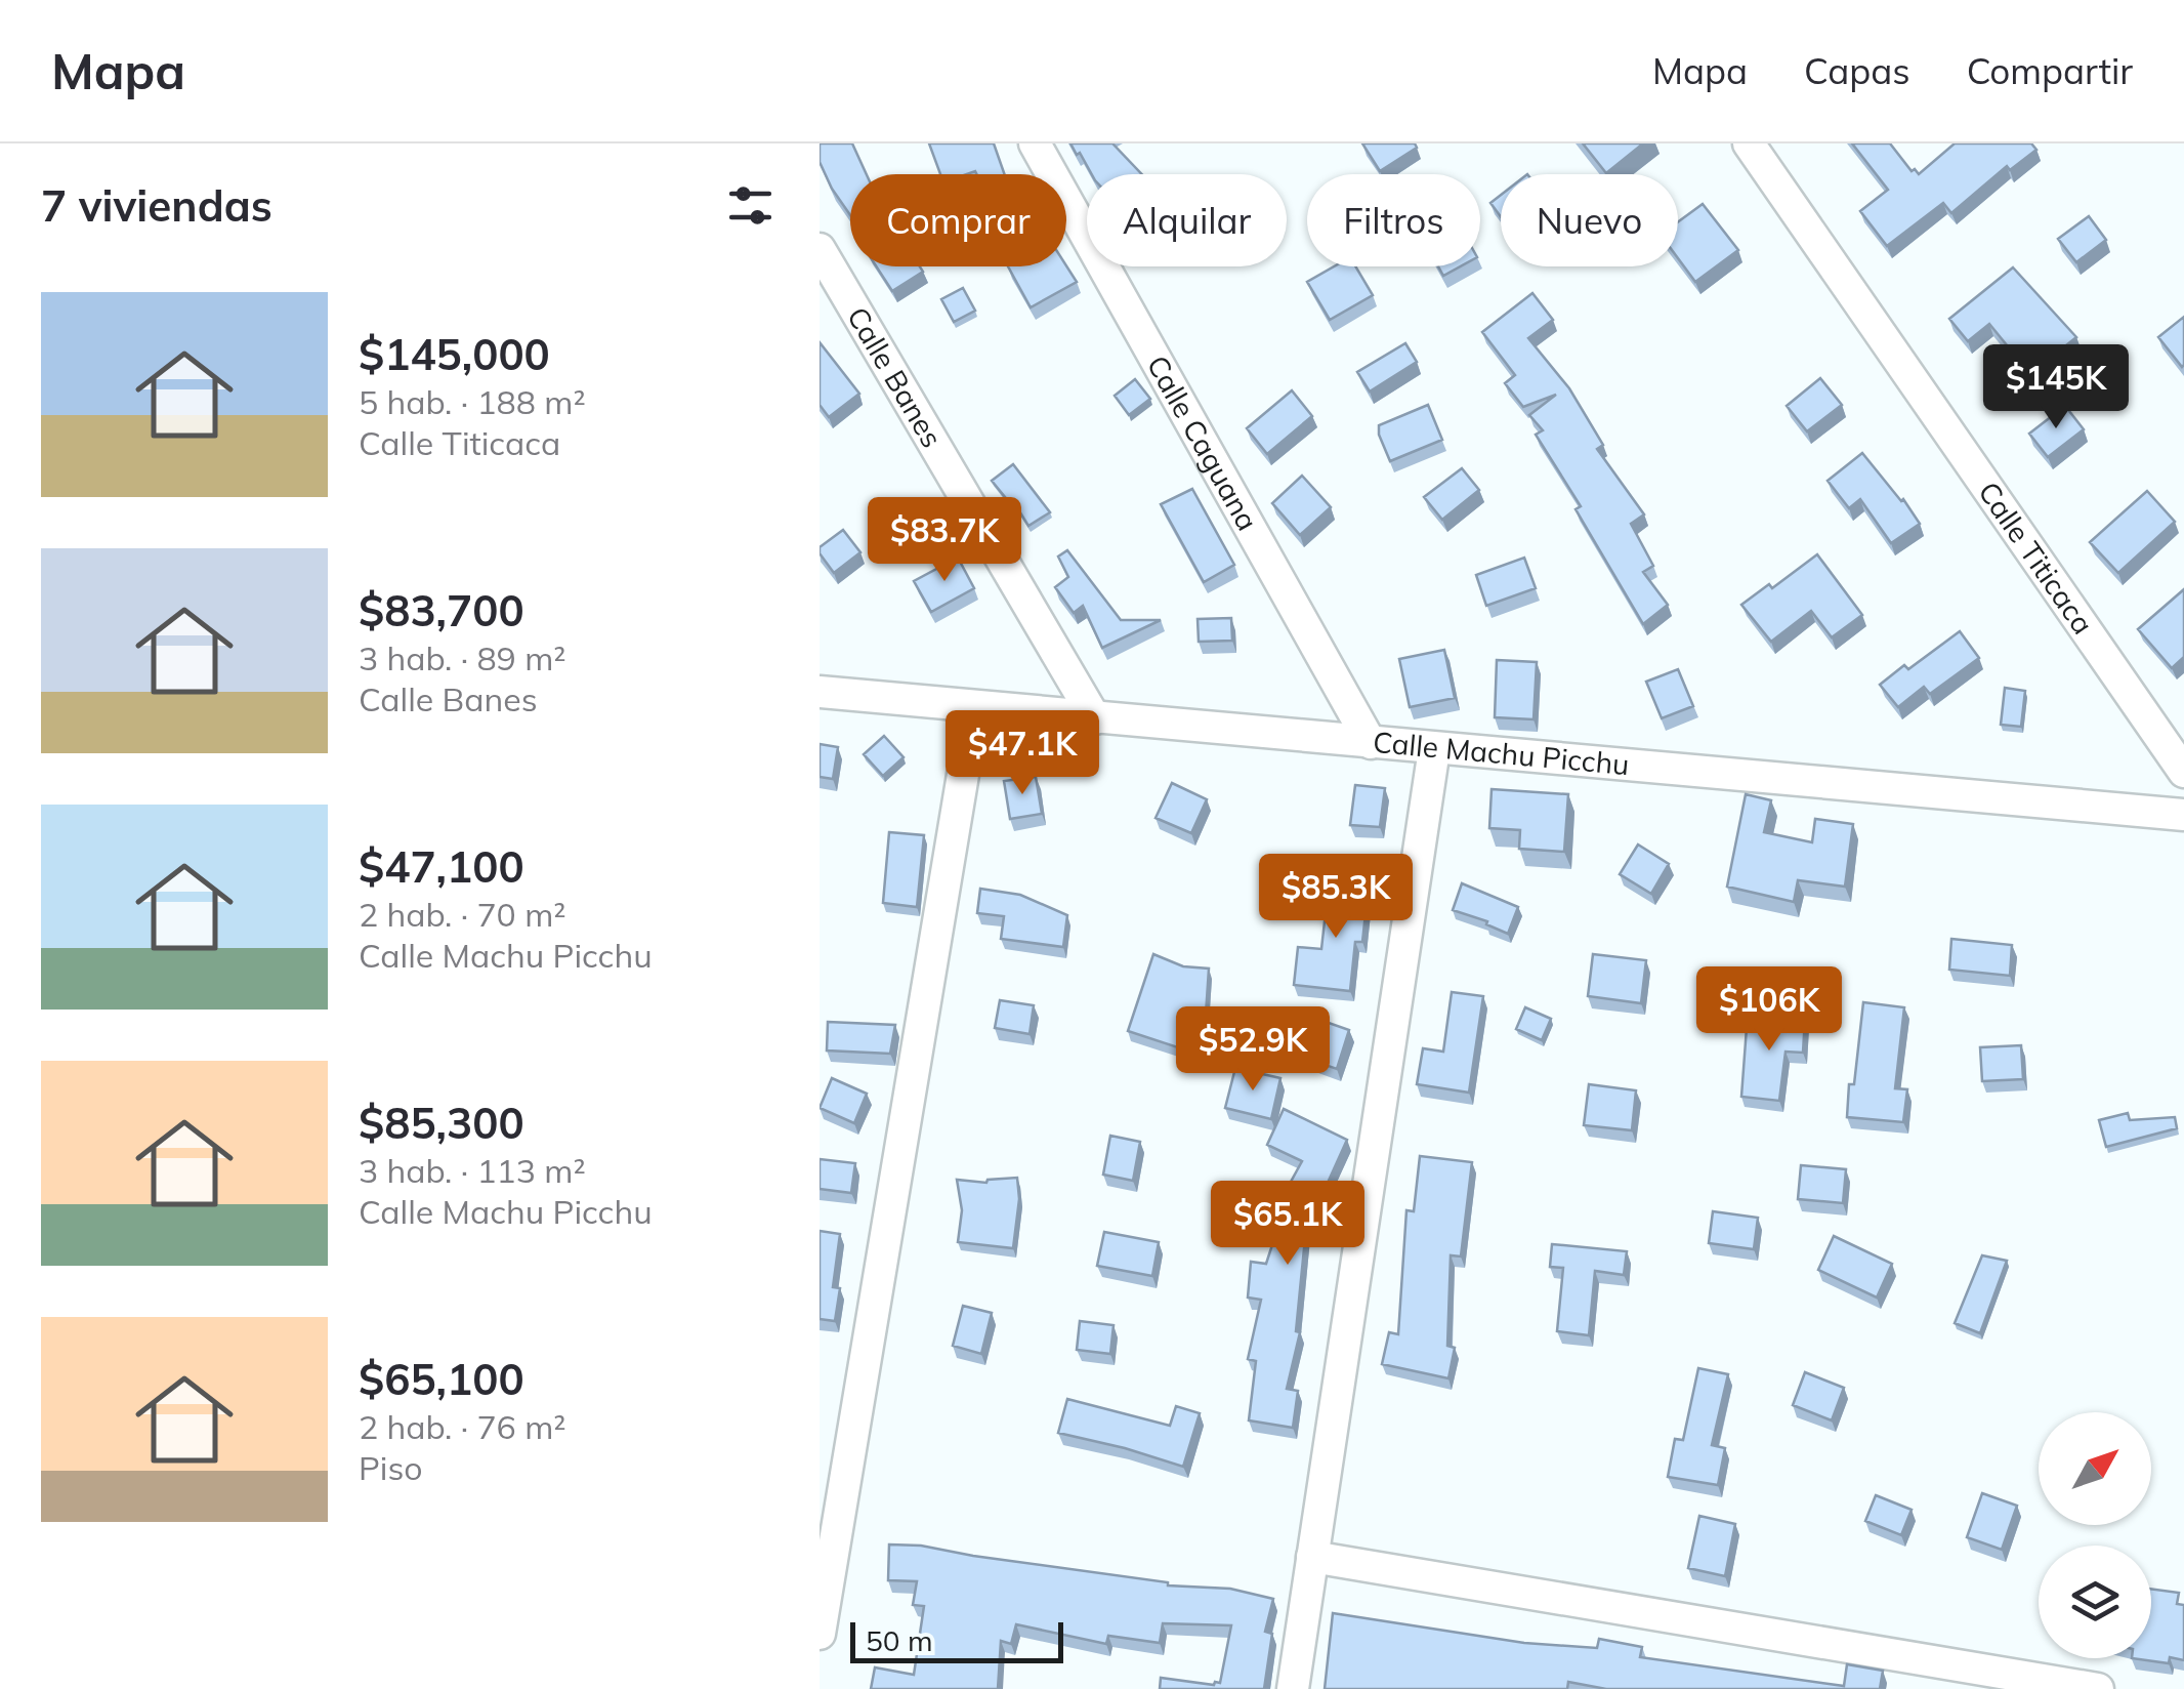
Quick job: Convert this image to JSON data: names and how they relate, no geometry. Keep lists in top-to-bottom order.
{
  "streets": {
    "street": [
      "Calle Banes",
      "Calle Caguana",
      "Calle Titicaca",
      "Calle Machu Picchu"
    ]
  },
  "crossings": [
    ["Calle Banes", "Calle Machu Picchu"],
    ["Calle Caguana", "Calle Machu Picchu"]
  ],
  "scale_bar": "50 m",
  "north": "top right",
  "page": {
    "header": "Mapa",
    "nav": ["Mapa", "Capas", "Compartir"],
    "heading": "7 viviendas",
    "chip": [
      "Comprar",
      "Alquilar",
      "Filtros",
      "Nuevo"
    ],
    "list": [
      {
        "name": "$145,000",
        "note": "5 hab. · 188 m² · Calle Titicaca"
      },
      {
        "name": "$83,700",
        "note": "3 hab. · 89 m² · Calle Banes"
      },
      {
        "name": "$47,100",
        "note": "2 hab. · 70 m² · Calle Machu Picchu"
      },
      {
        "name": "$85,300",
        "note": "3 hab. · 113 m² · Calle Machu Picchu"
      },
      {
        "name": "$65,100",
        "note": "2 hab. · 76 m² · Piso"
      }
    ],
    "price": [
      "$145K",
      "$83.7K",
      "$47.1K",
      "$85.3K",
      "$106K",
      "$52.9K",
      "$65.1K"
    ],
    "scale": "50 m"
  }
}
